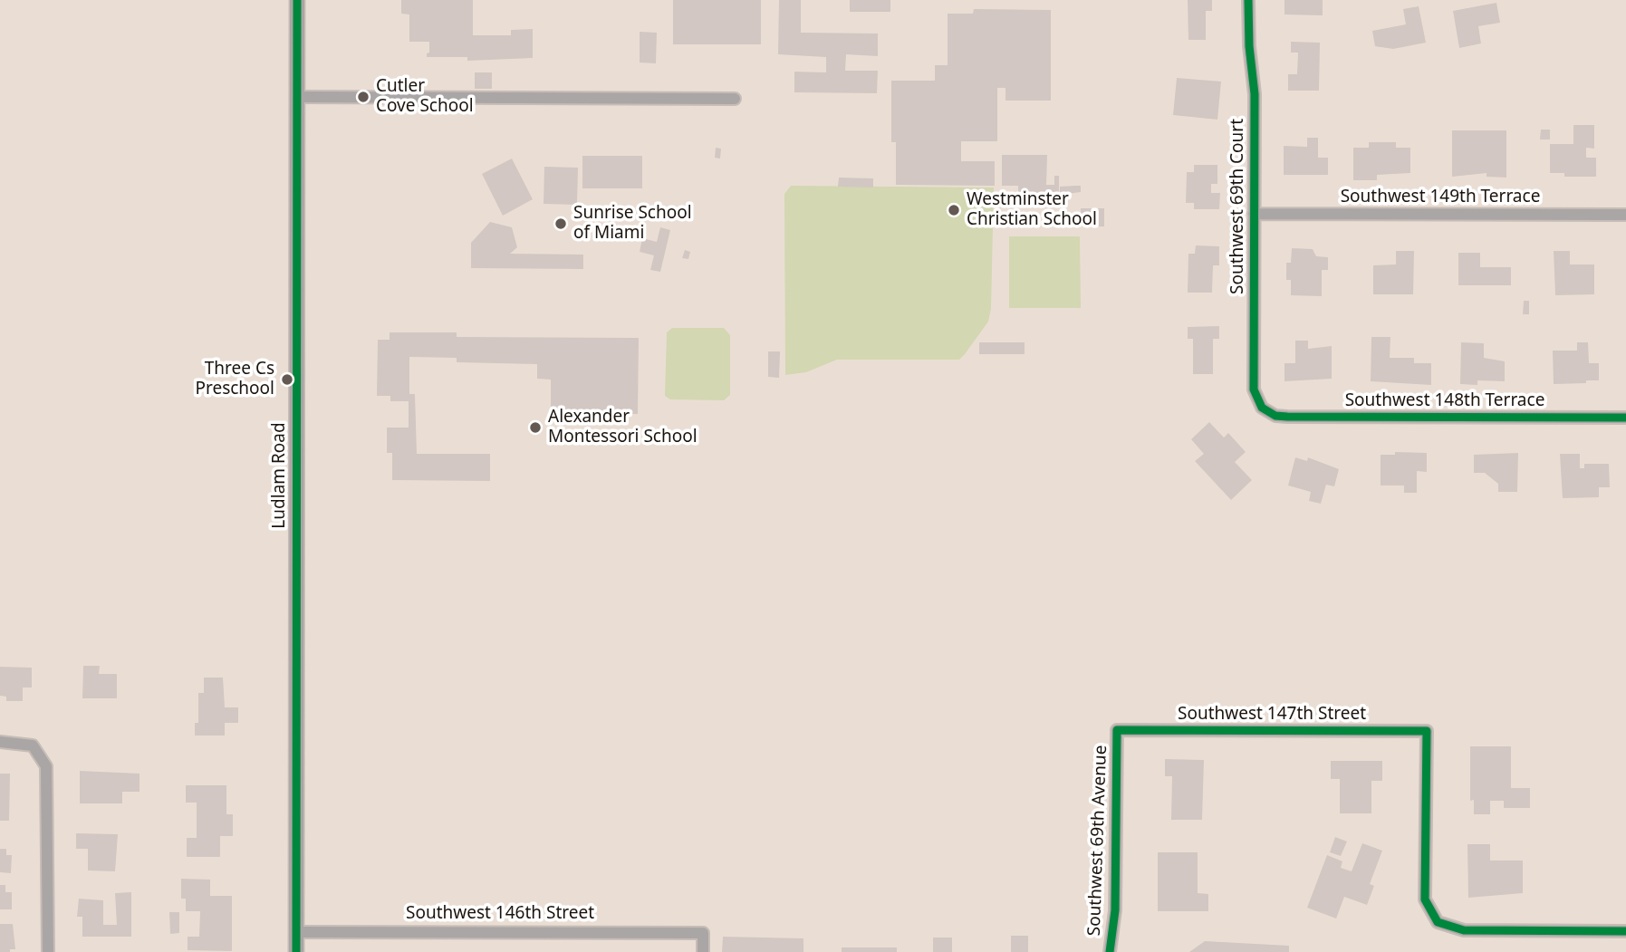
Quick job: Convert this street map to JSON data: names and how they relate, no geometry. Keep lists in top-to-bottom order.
{
  "streets": {
    "street": [
      "Southwest 149th Terrace",
      "Southwest 69th Court",
      "Southwest 148th Terrace",
      "Ludlam Road",
      "Southwest 147th Street",
      "Southwest 69th Avenue",
      "Southwest 146th Street"
    ]
  },
  "crossings": [
    ["Southwest 149th Terrace", "Southwest 69th Court"],
    ["Southwest 69th Court", "Southwest 148th Terrace"],
    ["Ludlam Road", "Southwest 146th Street"],
    ["Southwest 147th Street", "Southwest 69th Avenue"]
  ],
  "places": [
    "Cutler Cove School",
    "Westminster Christian School",
    "Sunrise School of Miami",
    "Three Cs Preschool",
    "Alexander Montessori School"
  ]
}
